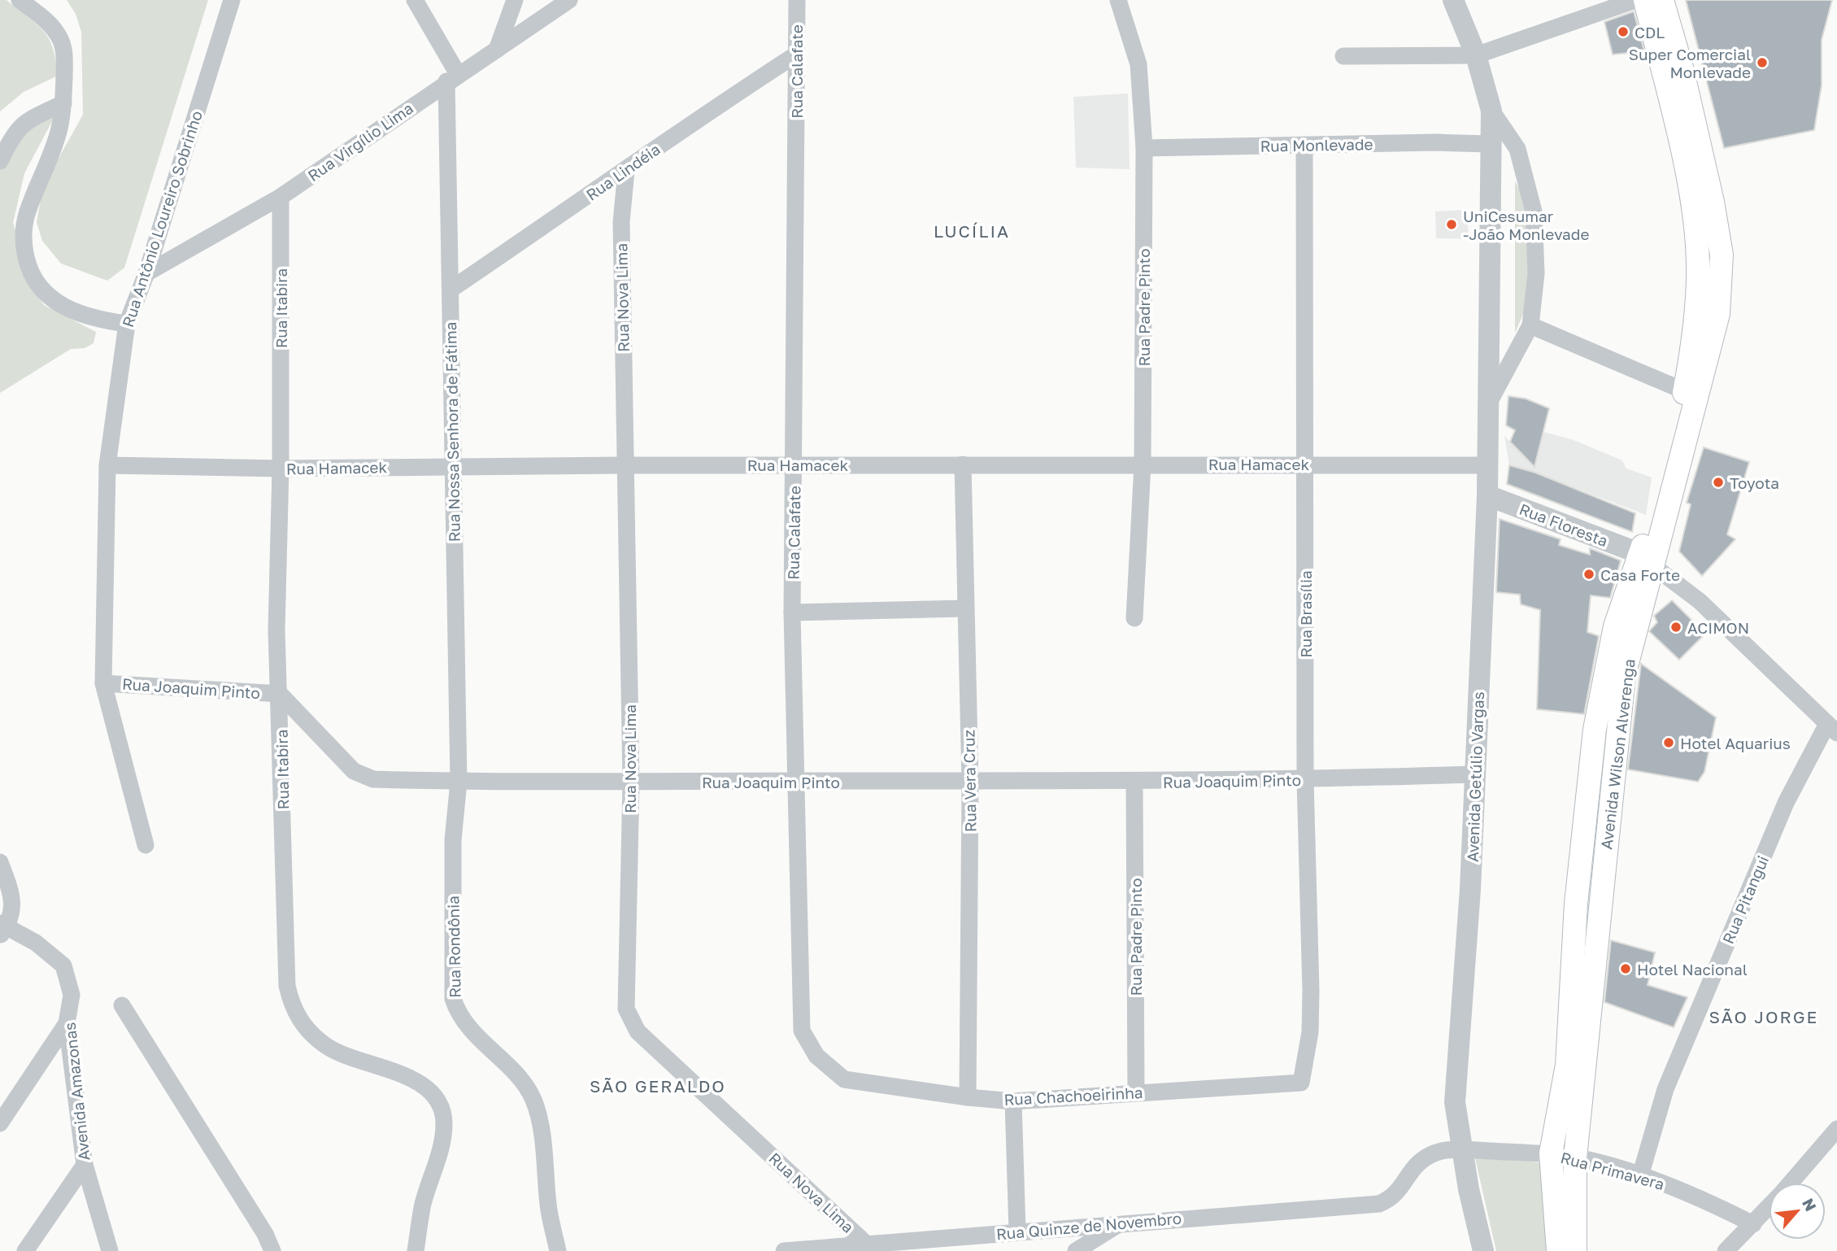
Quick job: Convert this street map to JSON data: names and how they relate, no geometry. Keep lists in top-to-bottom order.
{
  "streets": {
    "main road": ["Avenida Wilson Alverenga"],
    "street": [
      "Rua Calafate",
      "Rua Virgílio Lima",
      "Rua Monlevade",
      "Rua Lindéia",
      "Rua Antônio Loureiro Sobrinho",
      "Rua Nova Lima",
      "Rua Padre Pinto",
      "Rua Itabira",
      "Rua Nossa Senhora de Fátima",
      "Rua Hamacek",
      "Rua Floresta",
      "Rua Brasília",
      "Rua Joaquim Pinto",
      "Avenida Getúlio Vargas",
      "Rua Vera Cruz",
      "Rua Pitangui",
      "Rua Rondônia",
      "Avenida Amazonas",
      "Rua Chachoeirinha",
      "Rua Primavera",
      "Rua Quinze de Novembro"
    ]
  },
  "crossings": [
    ["Rua Calafate", "Rua Lindéia"],
    ["Rua Calafate", "Rua Hamacek"],
    ["Rua Calafate", "Rua Joaquim Pinto"],
    ["Rua Calafate", "Rua Chachoeirinha"],
    ["Rua Virgílio Lima", "Rua Antônio Loureiro Sobrinho"],
    ["Rua Virgílio Lima", "Rua Itabira"],
    ["Rua Virgílio Lima", "Rua Nossa Senhora de Fátima"],
    ["Rua Monlevade", "Rua Padre Pinto"],
    ["Rua Monlevade", "Rua Brasília"],
    ["Rua Monlevade", "Avenida Getúlio Vargas"],
    ["Rua Lindéia", "Rua Nova Lima"],
    ["Rua Lindéia", "Rua Nossa Senhora de Fátima"],
    ["Rua Antônio Loureiro Sobrinho", "Rua Hamacek"],
    ["Rua Antônio Loureiro Sobrinho", "Rua Joaquim Pinto"],
    ["Rua Nova Lima", "Rua Hamacek"],
    ["Rua Nova Lima", "Rua Joaquim Pinto"],
    ["Rua Nova Lima", "Rua Quinze de Novembro"],
    ["Rua Padre Pinto", "Rua Hamacek"],
    ["Rua Padre Pinto", "Rua Joaquim Pinto"],
    ["Rua Padre Pinto", "Rua Chachoeirinha"],
    ["Rua Itabira", "Rua Hamacek"],
    ["Rua Itabira", "Rua Joaquim Pinto"],
    ["Rua Nossa Senhora de Fátima", "Rua Hamacek"],
    ["Rua Nossa Senhora de Fátima", "Rua Joaquim Pinto"],
    ["Rua Nossa Senhora de Fátima", "Rua Rondônia"],
    ["Rua Hamacek", "Rua Brasília"],
    ["Rua Hamacek", "Avenida Getúlio Vargas"],
    ["Rua Hamacek", "Rua Vera Cruz"],
    ["Rua Floresta", "Avenida Wilson Alverenga"],
    ["Rua Floresta", "Avenida Getúlio Vargas"],
    ["Rua Floresta", "Rua Pitangui"],
    ["Rua Brasília", "Rua Joaquim Pinto"],
    ["Rua Brasília", "Rua Chachoeirinha"],
    ["Rua Joaquim Pinto", "Avenida Getúlio Vargas"],
    ["Rua Joaquim Pinto", "Rua Vera Cruz"],
    ["Rua Joaquim Pinto", "Rua Rondônia"],
    ["Avenida Wilson Alverenga", "Rua Primavera"],
    ["Avenida Getúlio Vargas", "Rua Primavera"],
    ["Avenida Getúlio Vargas", "Rua Quinze de Novembro"],
    ["Rua Vera Cruz", "Rua Chachoeirinha"],
    ["Rua Pitangui", "Rua Primavera"],
    ["Rua Primavera", "Rua Quinze de Novembro"]
  ],
  "districts": ["LUCÍLIA", "SÃO JORGE", "SÃO GERALDO"],
  "places": [
    "CDL",
    "Super Comercial Monlevade",
    "UniCesumar -João Monlevade",
    "Toyota",
    "Casa Forte",
    "ACIMON",
    "Hotel Aquarius",
    "Hotel Nacional"
  ],
  "north": "top right"
}
